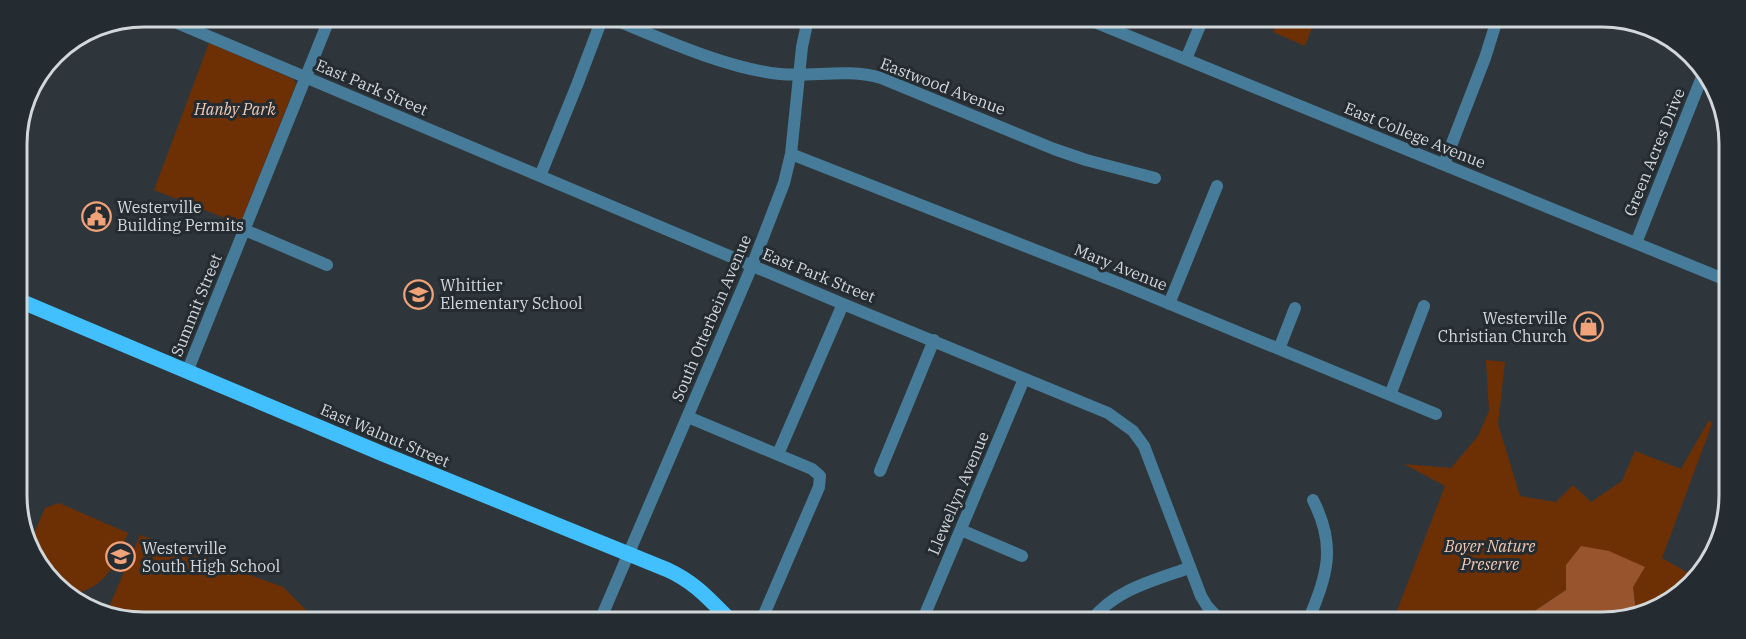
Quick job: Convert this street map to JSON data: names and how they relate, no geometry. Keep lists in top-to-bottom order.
{
  "streets": {
    "main road": ["East Walnut Street"],
    "street": [
      "Eastwood Avenue",
      "East Park Street",
      "East College Avenue",
      "Green Acres Drive",
      "Mary Avenue",
      "Summit Street",
      "South Otterbein Avenue",
      "Llewellyn Avenue"
    ]
  },
  "crossings": [
    ["Eastwood Avenue", "South Otterbein Avenue"],
    ["East Park Street", "Summit Street"],
    ["East Park Street", "South Otterbein Avenue"],
    ["East Park Street", "Llewellyn Avenue"],
    ["East College Avenue", "Green Acres Drive"],
    ["Mary Avenue", "South Otterbein Avenue"],
    ["Summit Street", "East Walnut Street"],
    ["South Otterbein Avenue", "East Walnut Street"]
  ],
  "parks": ["Hanby Park", "Boyer Nature Preserve"],
  "places": {
    "public building": ["Westerville Building Permits"],
    "school or university": ["Whittier Elementary School", "Westerville South High School"],
    "shop": ["Westerville Christian Church"]
  }
}
